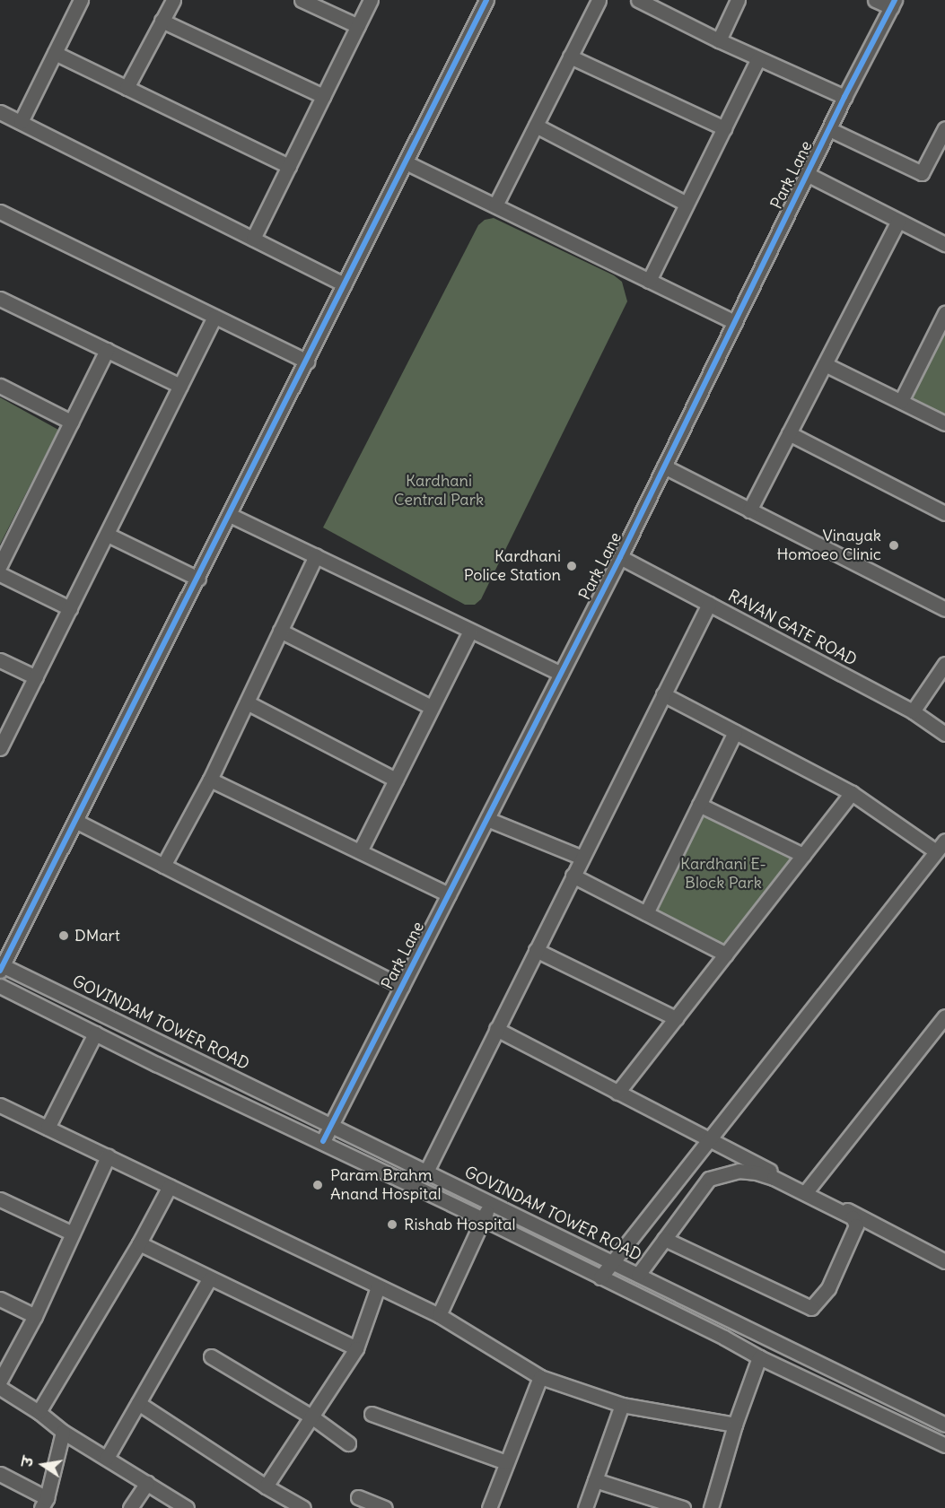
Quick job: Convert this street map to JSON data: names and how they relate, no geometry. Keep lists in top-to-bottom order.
{
  "streets": {
    "street": ["Park Lane", "RAVAN GATE ROAD", "GOVINDAM TOWER ROAD"]
  },
  "crossings": [
    ["Park Lane", "RAVAN GATE ROAD"],
    ["Park Lane", "GOVINDAM TOWER ROAD"]
  ],
  "parks": ["Kardhani Central Park", "Kardhani E- Block Park"],
  "places": [
    "Vinayak Homoeo Clinic",
    "Kardhani Police Station",
    "DMart",
    "Param Brahm Anand Hospital",
    "Rishab Hospital"
  ],
  "north": "left"
}
